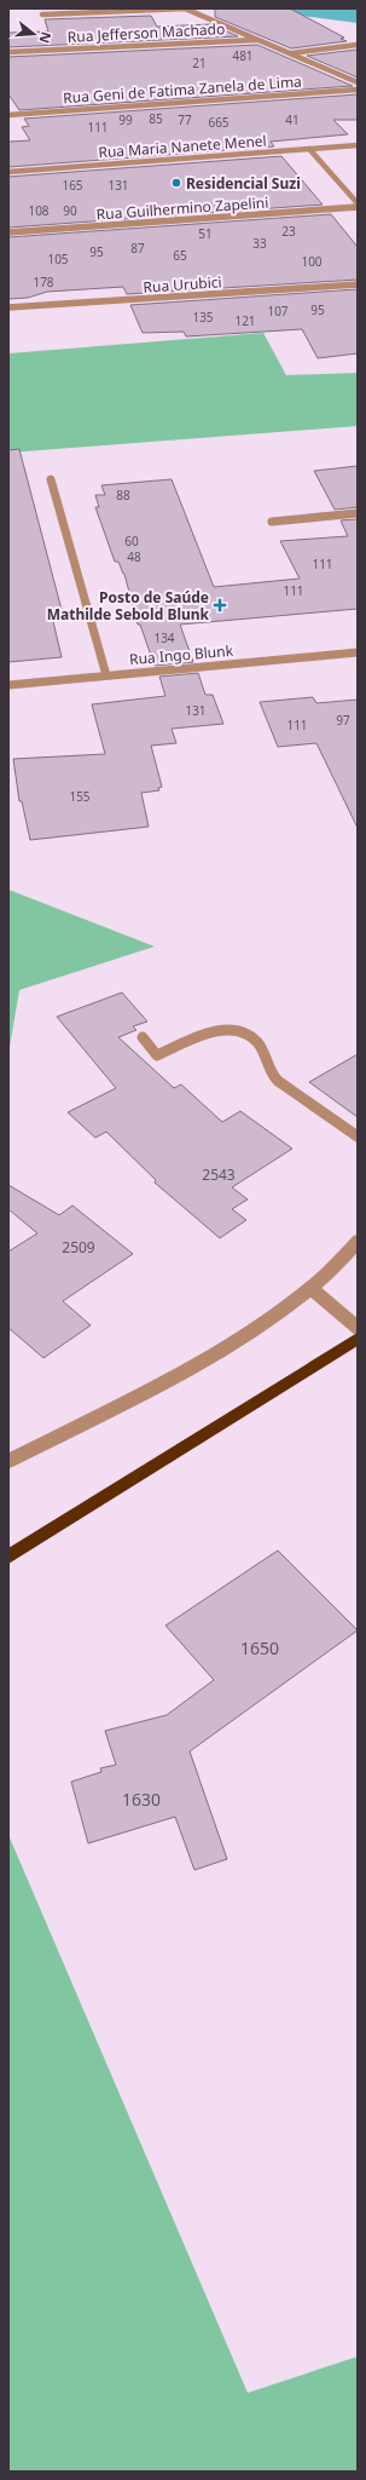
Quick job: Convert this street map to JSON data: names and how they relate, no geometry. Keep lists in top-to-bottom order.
{
  "streets": {
    "street": [
      "Rua Jefferson Machado",
      "Rua Geni de Fatima Zanela de Lima",
      "Rua Maria Nanete Menel",
      "Rua Guilhermino Zapelini",
      "Rua Urubici",
      "Rua Ingo Blunk"
    ]
  },
  "places": {
    "other": ["Residencial Suzi"],
    "health": ["Posto de Saúde Mathilde Sebold Blunk"]
  },
  "house_numbers": [
    "481",
    "21",
    "85",
    "99",
    "77",
    "41",
    "665",
    "111",
    "165",
    "131",
    "108",
    "90",
    "23",
    "51",
    "33",
    "87",
    "95",
    "65",
    "105",
    "100",
    "178",
    "95",
    "107",
    "135",
    "121",
    "88",
    "60",
    "48",
    "111",
    "111",
    "134",
    "131",
    "97",
    "111",
    "155",
    "2543",
    "2509",
    "1650",
    "1630"
  ],
  "north": "right"
}
